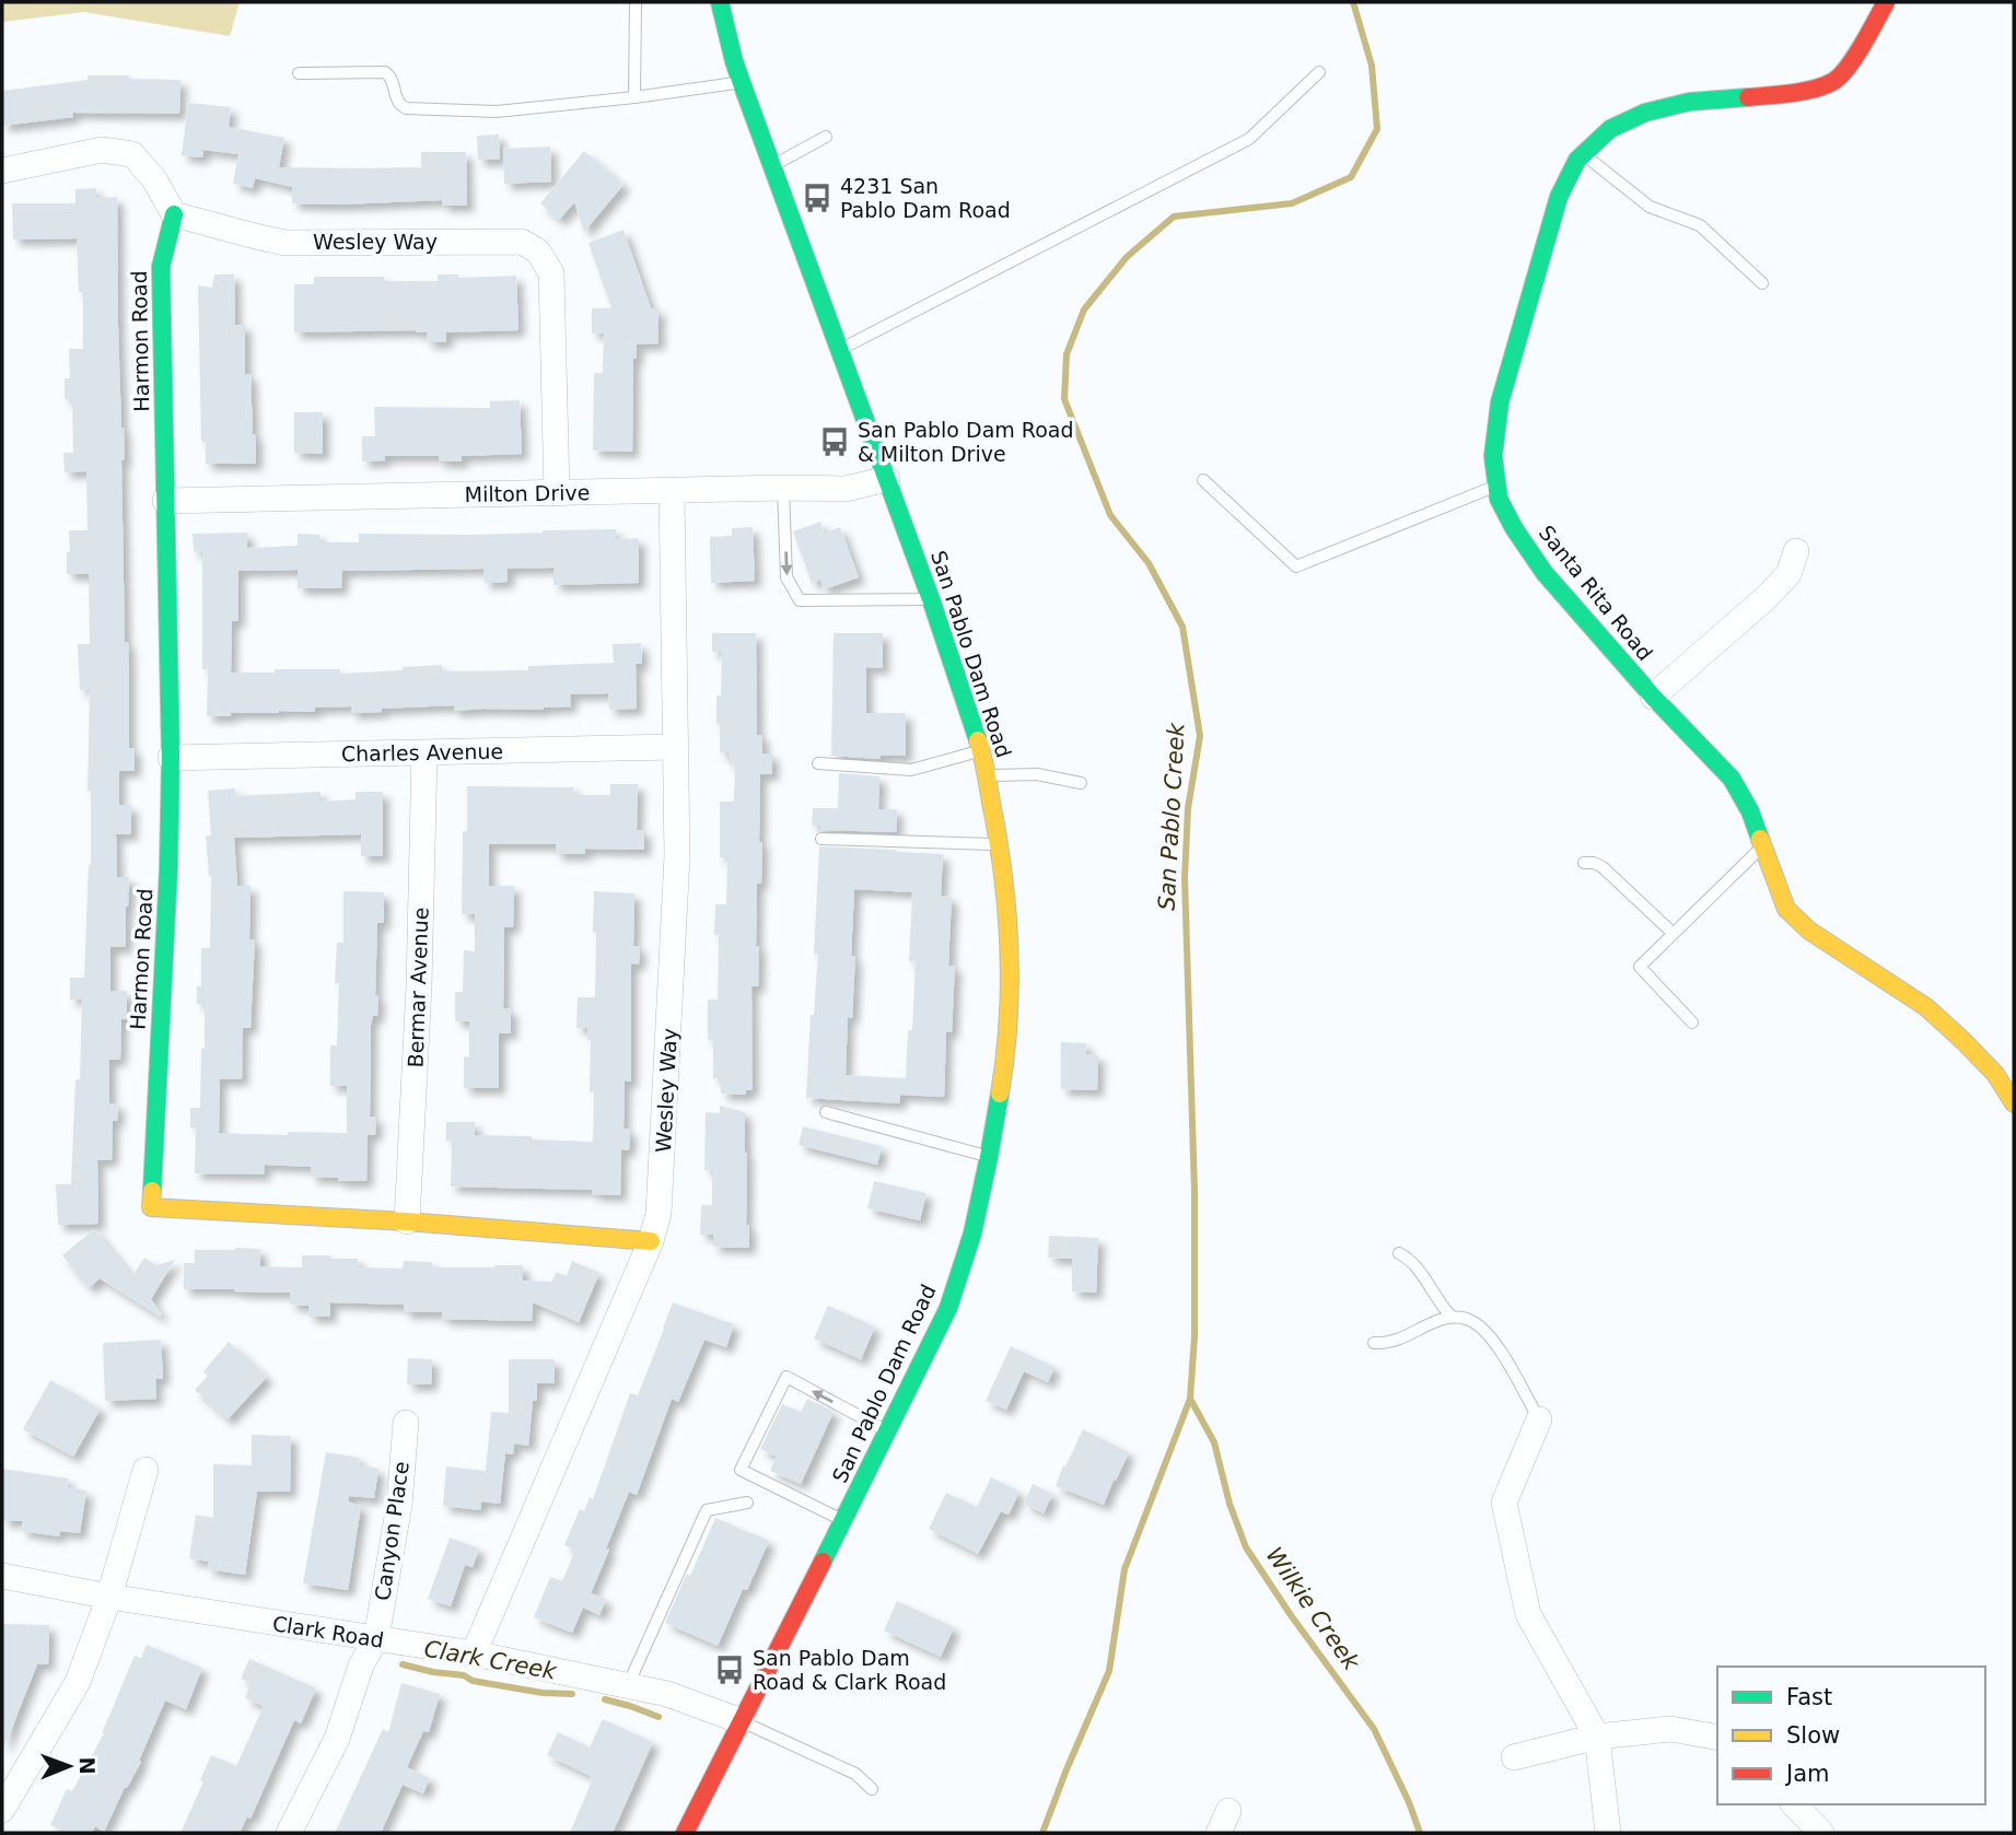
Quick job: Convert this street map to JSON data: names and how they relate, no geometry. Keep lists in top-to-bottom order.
{
  "streets": {
    "street": [
      "Wesley Way",
      "Harmon Road",
      "Milton Drive",
      "Santa Rita Road",
      "San Pablo Dam Road",
      "Charles Avenue",
      "Bermar Avenue",
      "Canyon Place",
      "Clark Road"
    ]
  },
  "crossings": [
    ["Wesley Way", "Harmon Road"],
    ["Wesley Way", "Milton Drive"],
    ["Wesley Way", "Charles Avenue"],
    ["Wesley Way", "Clark Road"],
    ["Harmon Road", "Milton Drive"],
    ["Harmon Road", "Charles Avenue"],
    ["Harmon Road", "Bermar Avenue"],
    ["Milton Drive", "San Pablo Dam Road"],
    ["San Pablo Dam Road", "Clark Road"],
    ["Charles Avenue", "Bermar Avenue"],
    ["Canyon Place", "Clark Road"]
  ],
  "water": ["San Pablo Creek", "Wilkie Creek", "Clark Creek"],
  "places": {
    "bus stop": ["4231 San Pablo Dam Road", "San Pablo Dam Road & Milton Drive", "San Pablo Dam Road & Clark Road"]
  },
  "legend": ["Fast", "Slow", "Jam"],
  "north": "right"
}
